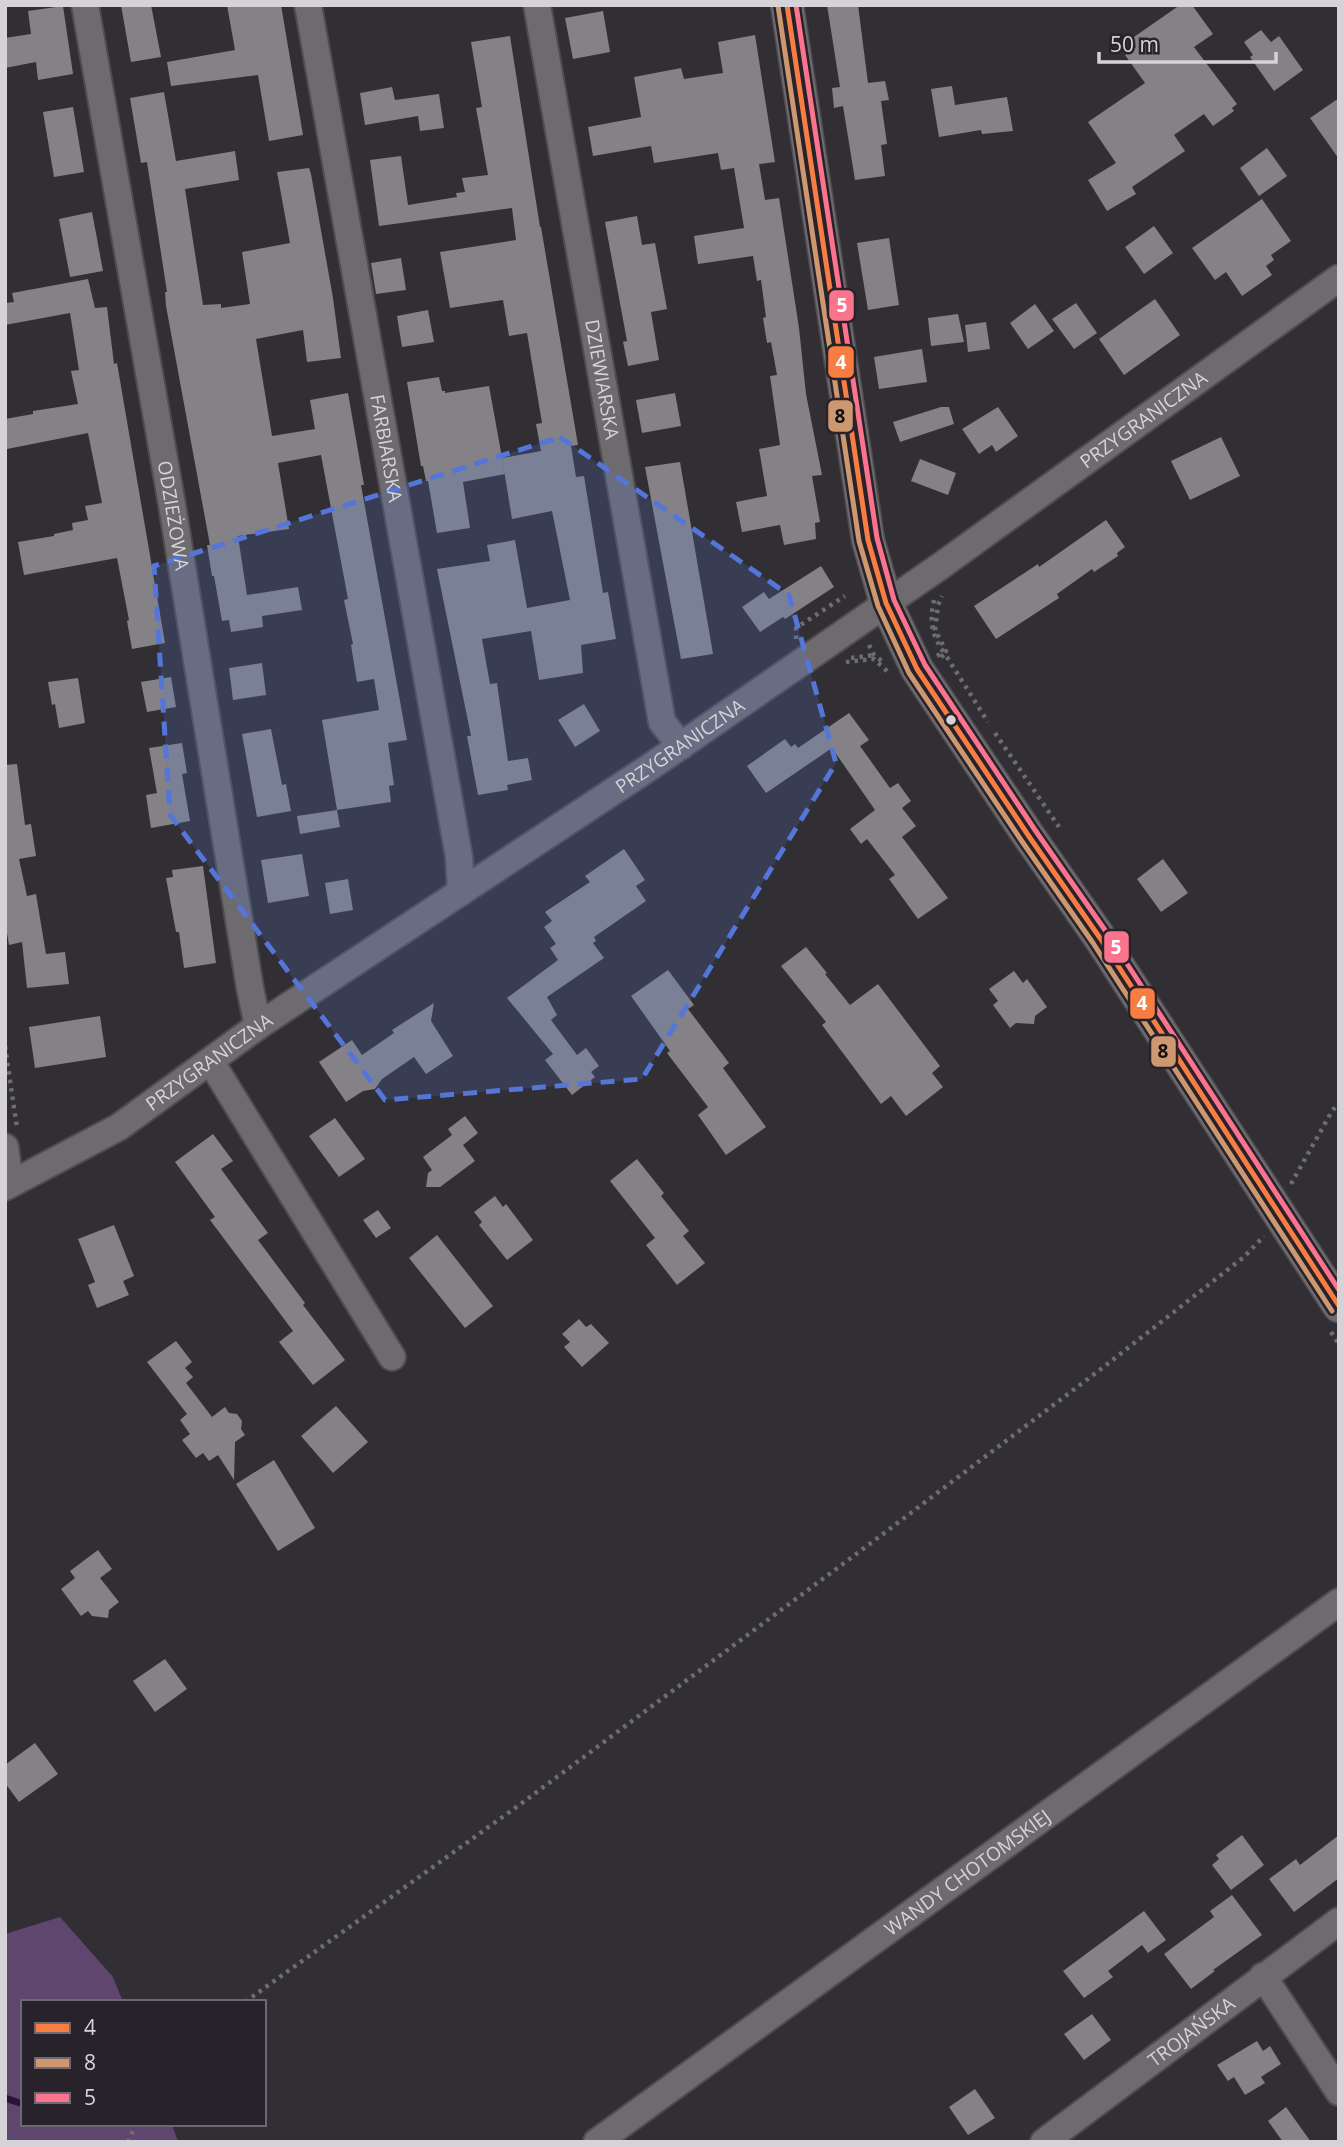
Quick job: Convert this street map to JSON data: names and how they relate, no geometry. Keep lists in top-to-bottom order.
{
  "streets": {
    "street": [
      "DZIEWIARSKA",
      "PRZYGRANICZNA",
      "FARBIARSKA",
      "ODZIEŻOWA",
      "WANDY CHOTOMSKIEJ",
      "TROJAŃSKA"
    ]
  },
  "crossings": [
    ["DZIEWIARSKA", "PRZYGRANICZNA"],
    ["PRZYGRANICZNA", "FARBIARSKA"],
    ["PRZYGRANICZNA", "ODZIEŻOWA"]
  ],
  "lines": ["transit line 4", "transit line 5", "transit line 8"],
  "legend": ["4", "8", "5"],
  "scale_bar": "50 m"
}
